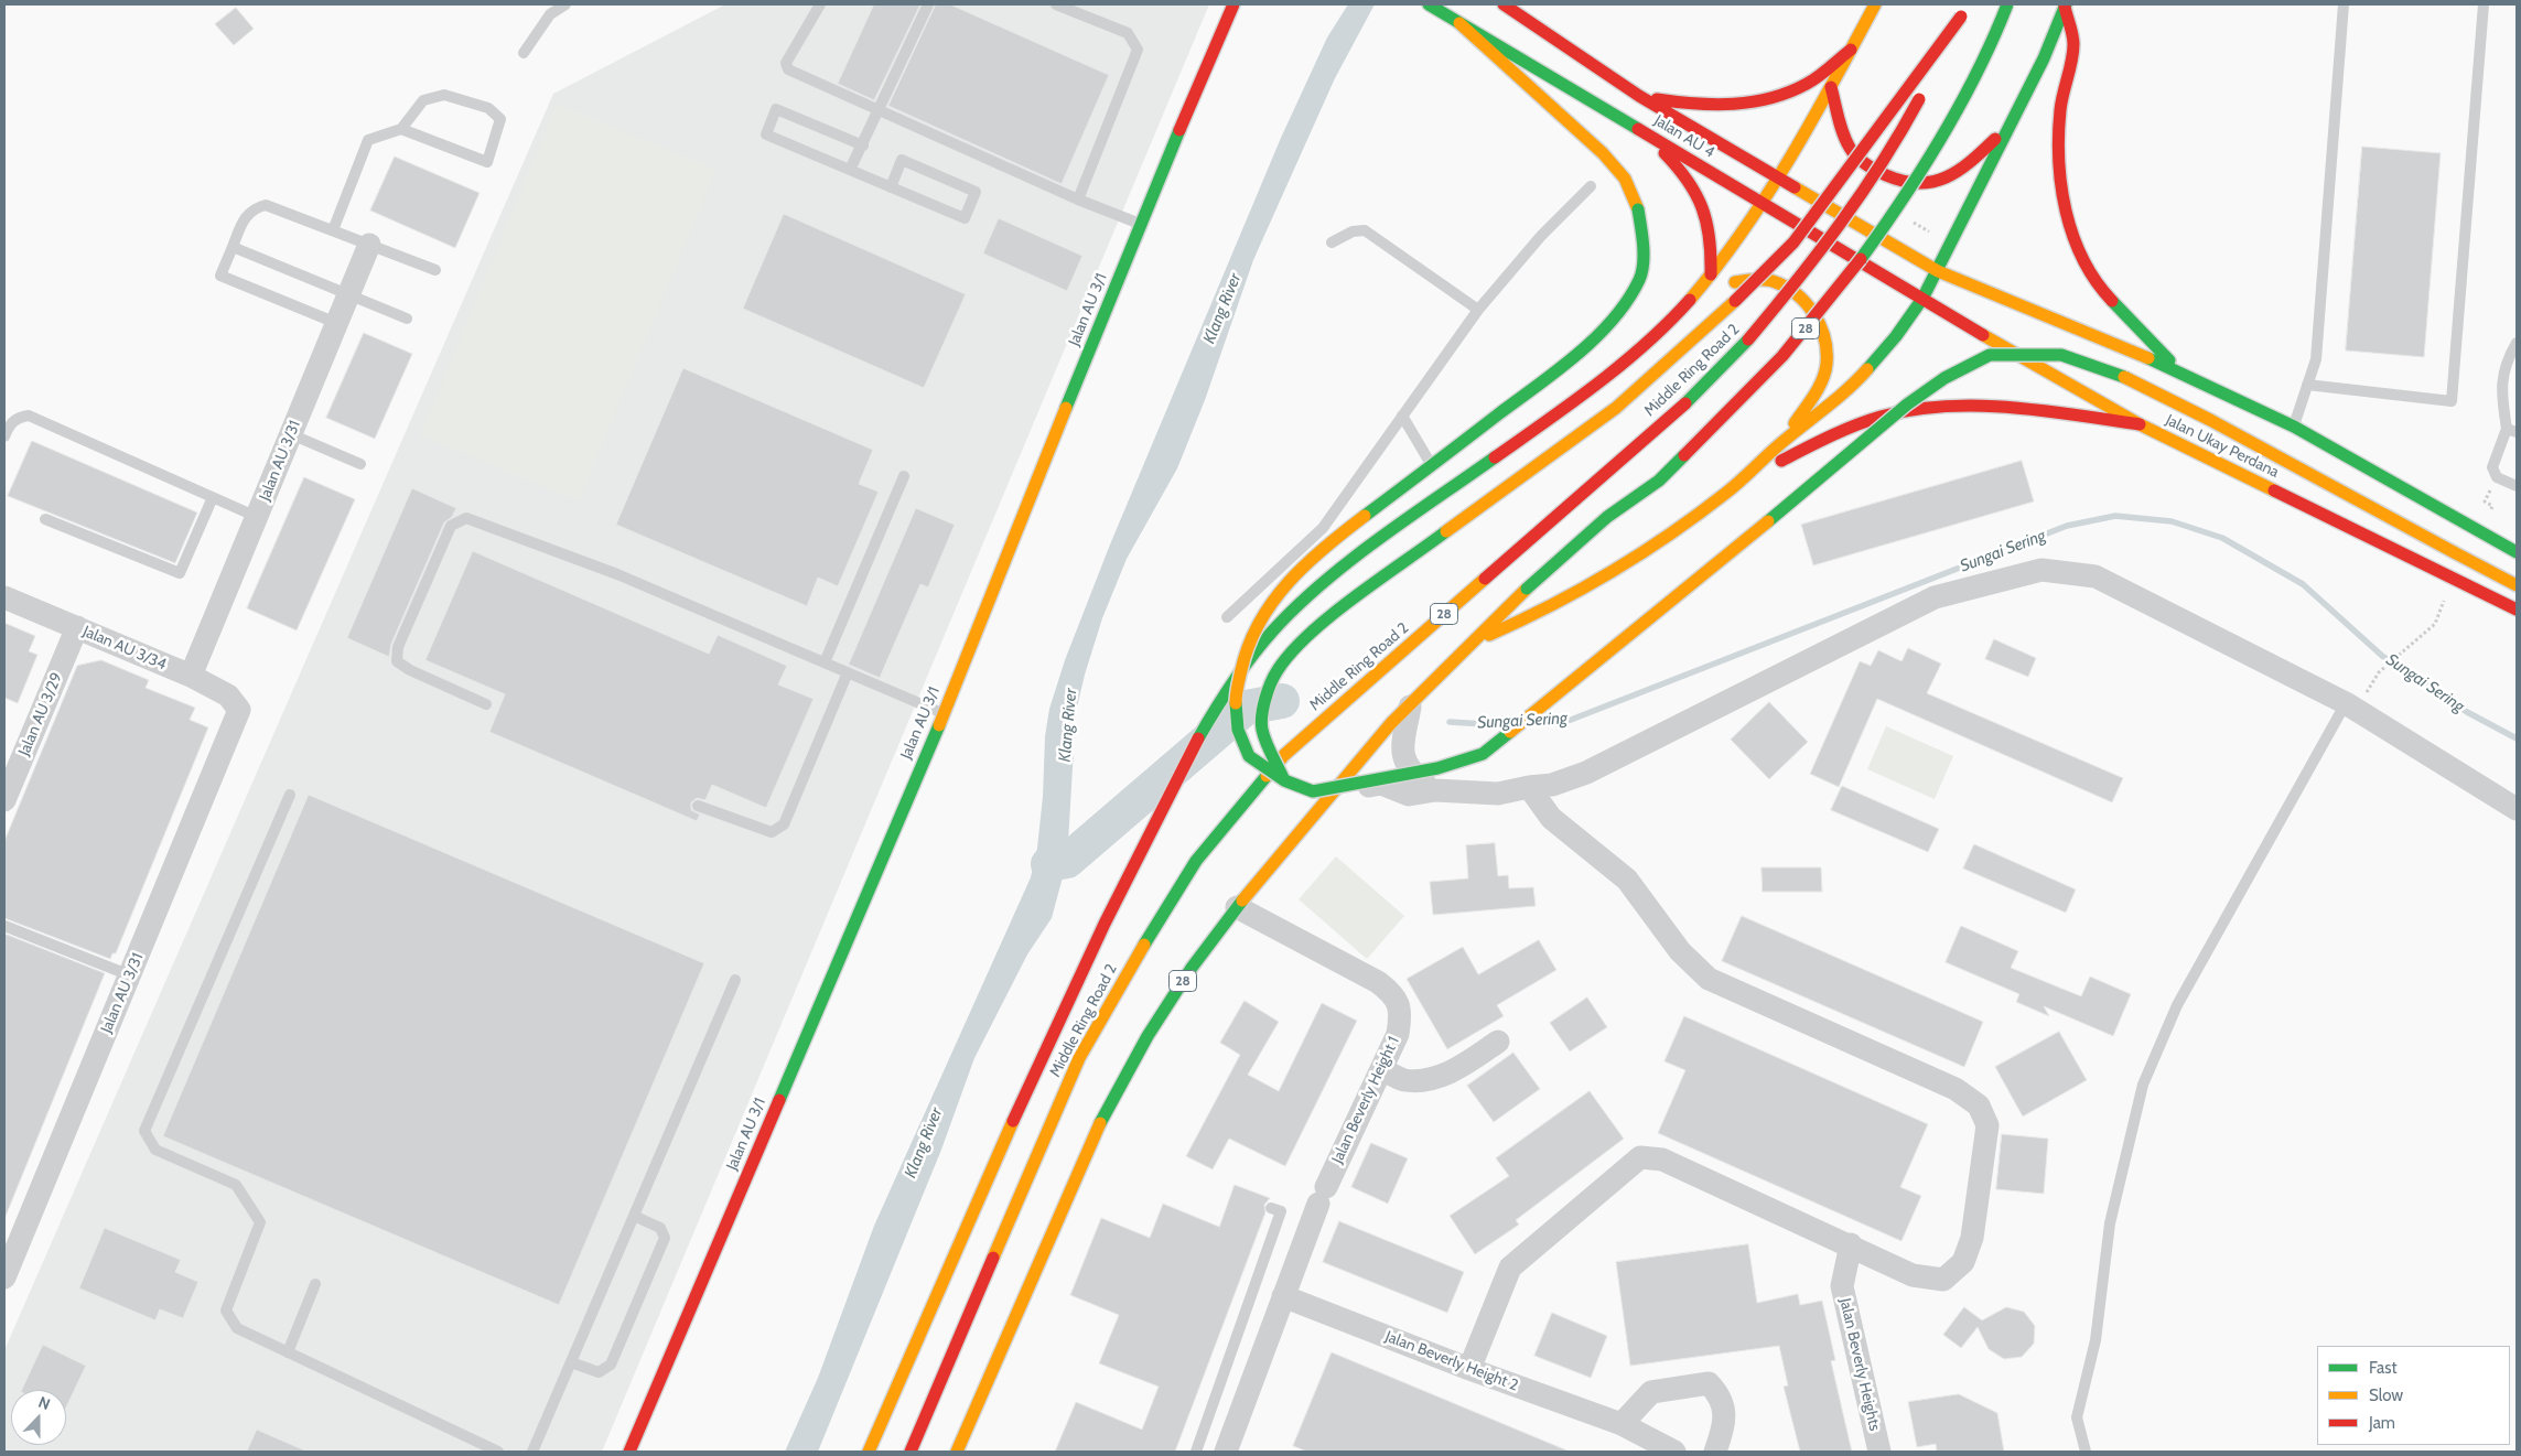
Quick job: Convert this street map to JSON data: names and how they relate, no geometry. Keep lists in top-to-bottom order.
{
  "streets": {
    "main road": [
      "Jalan AU 4",
      "Jalan AU 3/1",
      "28",
      "Middle Ring Road 2",
      "Jalan Ukay Perdana"
    ],
    "street": [
      "Jalan AU 3/31",
      "Jalan AU 3/34",
      "Jalan AU 3/29",
      "Jalan Beverly Height 1",
      "Jalan Beverly Height 2",
      "Jalan Beverly Heights"
    ]
  },
  "crossings": [
    ["Jalan AU 4", "Jalan Ukay Perdana"],
    ["28", "Jalan Beverly Height 1"],
    ["Jalan AU 3/31", "Jalan AU 3/34"],
    ["Jalan AU 3/34", "Jalan AU 3/29"],
    ["Jalan Beverly Height 1", "Jalan Beverly Height 2"]
  ],
  "water": ["Klang River", "Sungai Sering"],
  "legend": ["Fast", "Slow", "Jam"],
  "north": "top"
}
